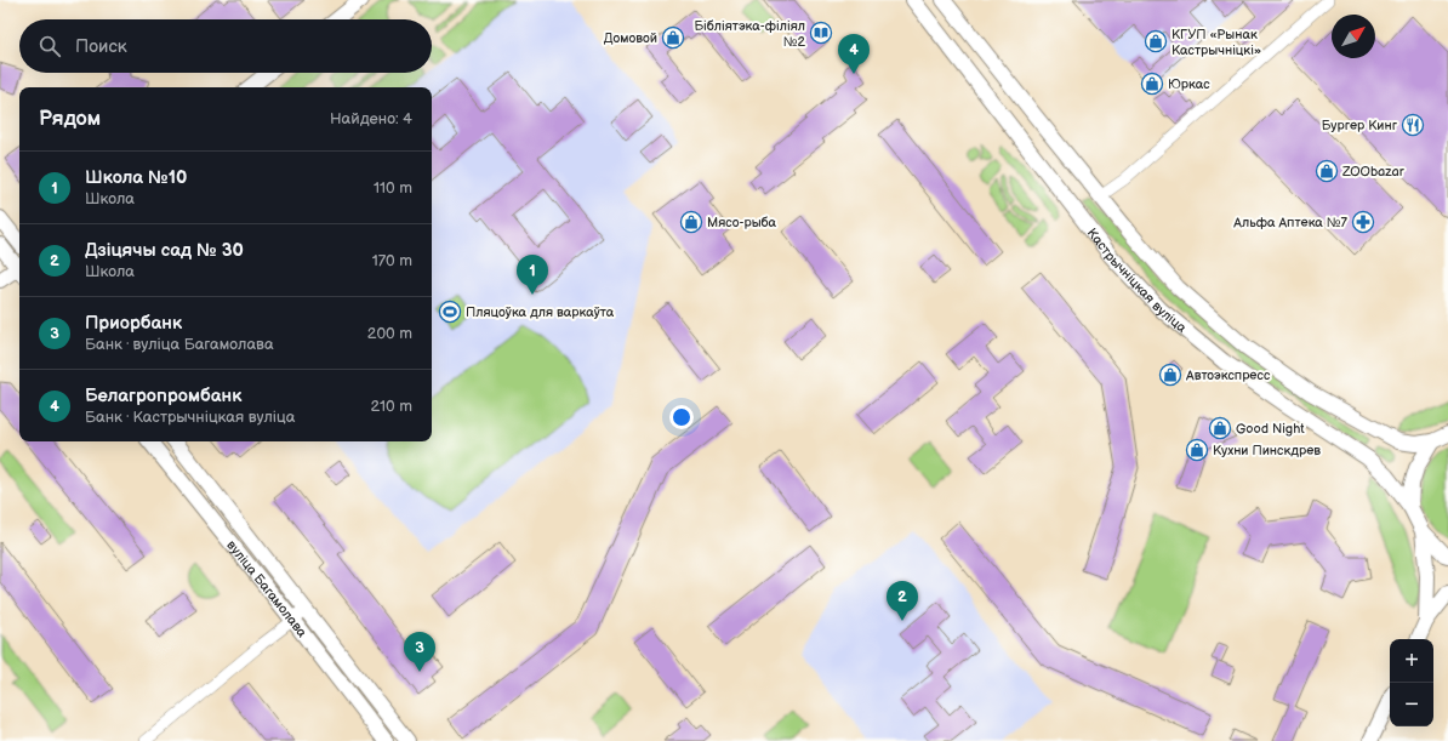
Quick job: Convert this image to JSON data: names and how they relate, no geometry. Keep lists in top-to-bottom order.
{
  "streets": {
    "main road": ["Кастрычніцкая вуліца", "вуліца Багамолава"]
  },
  "places": {
    "library": ["Бібліятэка-філіял №2"],
    "shop": [
      "Домовой",
      "КГУП «Рынак Кастрычніцкі»",
      "Юркас",
      "ZOObazar",
      "Мясо-рыба",
      "Автоэкспресс",
      "Good Night",
      "Кухни Пинскдрев"
    ],
    "restaurant": ["Бургер Кинг"],
    "pharmacy": ["Альфа Аптека №7"],
    "sports": ["Пляцоўка для варкаўта"]
  },
  "north": "top right",
  "page": {
    "search": "Поиск",
    "pins": [
      "4",
      "1",
      "2",
      "3"
    ],
    "heading": ["Рядом", "Найдено: 4"],
    "list": [
      {
        "mark": "1",
        "name": "Школа №10",
        "note": "Школа",
        "value": "110 m"
      },
      {
        "mark": "2",
        "name": "Дзіцячы сад № 30",
        "note": "Школа",
        "value": "170 m"
      },
      {
        "mark": "3",
        "name": "Приорбанк",
        "note": "Банк · вуліца Багамолава",
        "value": "200 m"
      },
      {
        "mark": "4",
        "name": "Белагропромбанк",
        "note": "Банк · Кастрычніцкая вуліца",
        "value": "210 m"
      }
    ],
    "map_buttons": ["+", "−"]
  }
}
